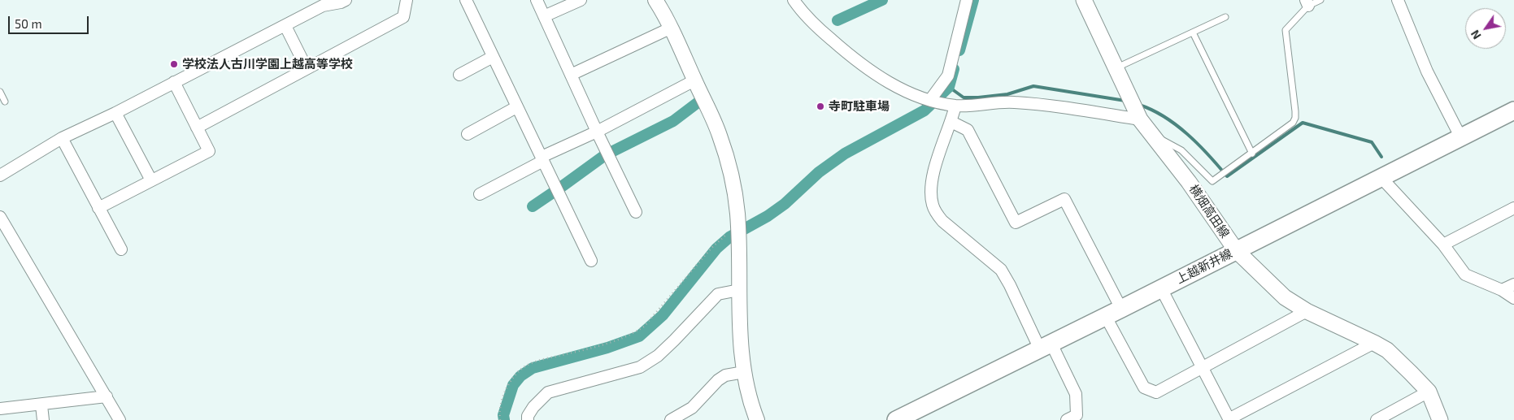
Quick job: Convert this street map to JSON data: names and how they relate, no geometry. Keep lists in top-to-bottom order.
{
  "streets": {
    "main road": ["横畑高田線", "上越新井線"]
  },
  "crossings": [
    ["横畑高田線", "上越新井線"]
  ],
  "places": ["学校法人古川学園上越高等学校", "寺町駐車場"],
  "scale_bar": "50 m",
  "north": "bottom left"
}
